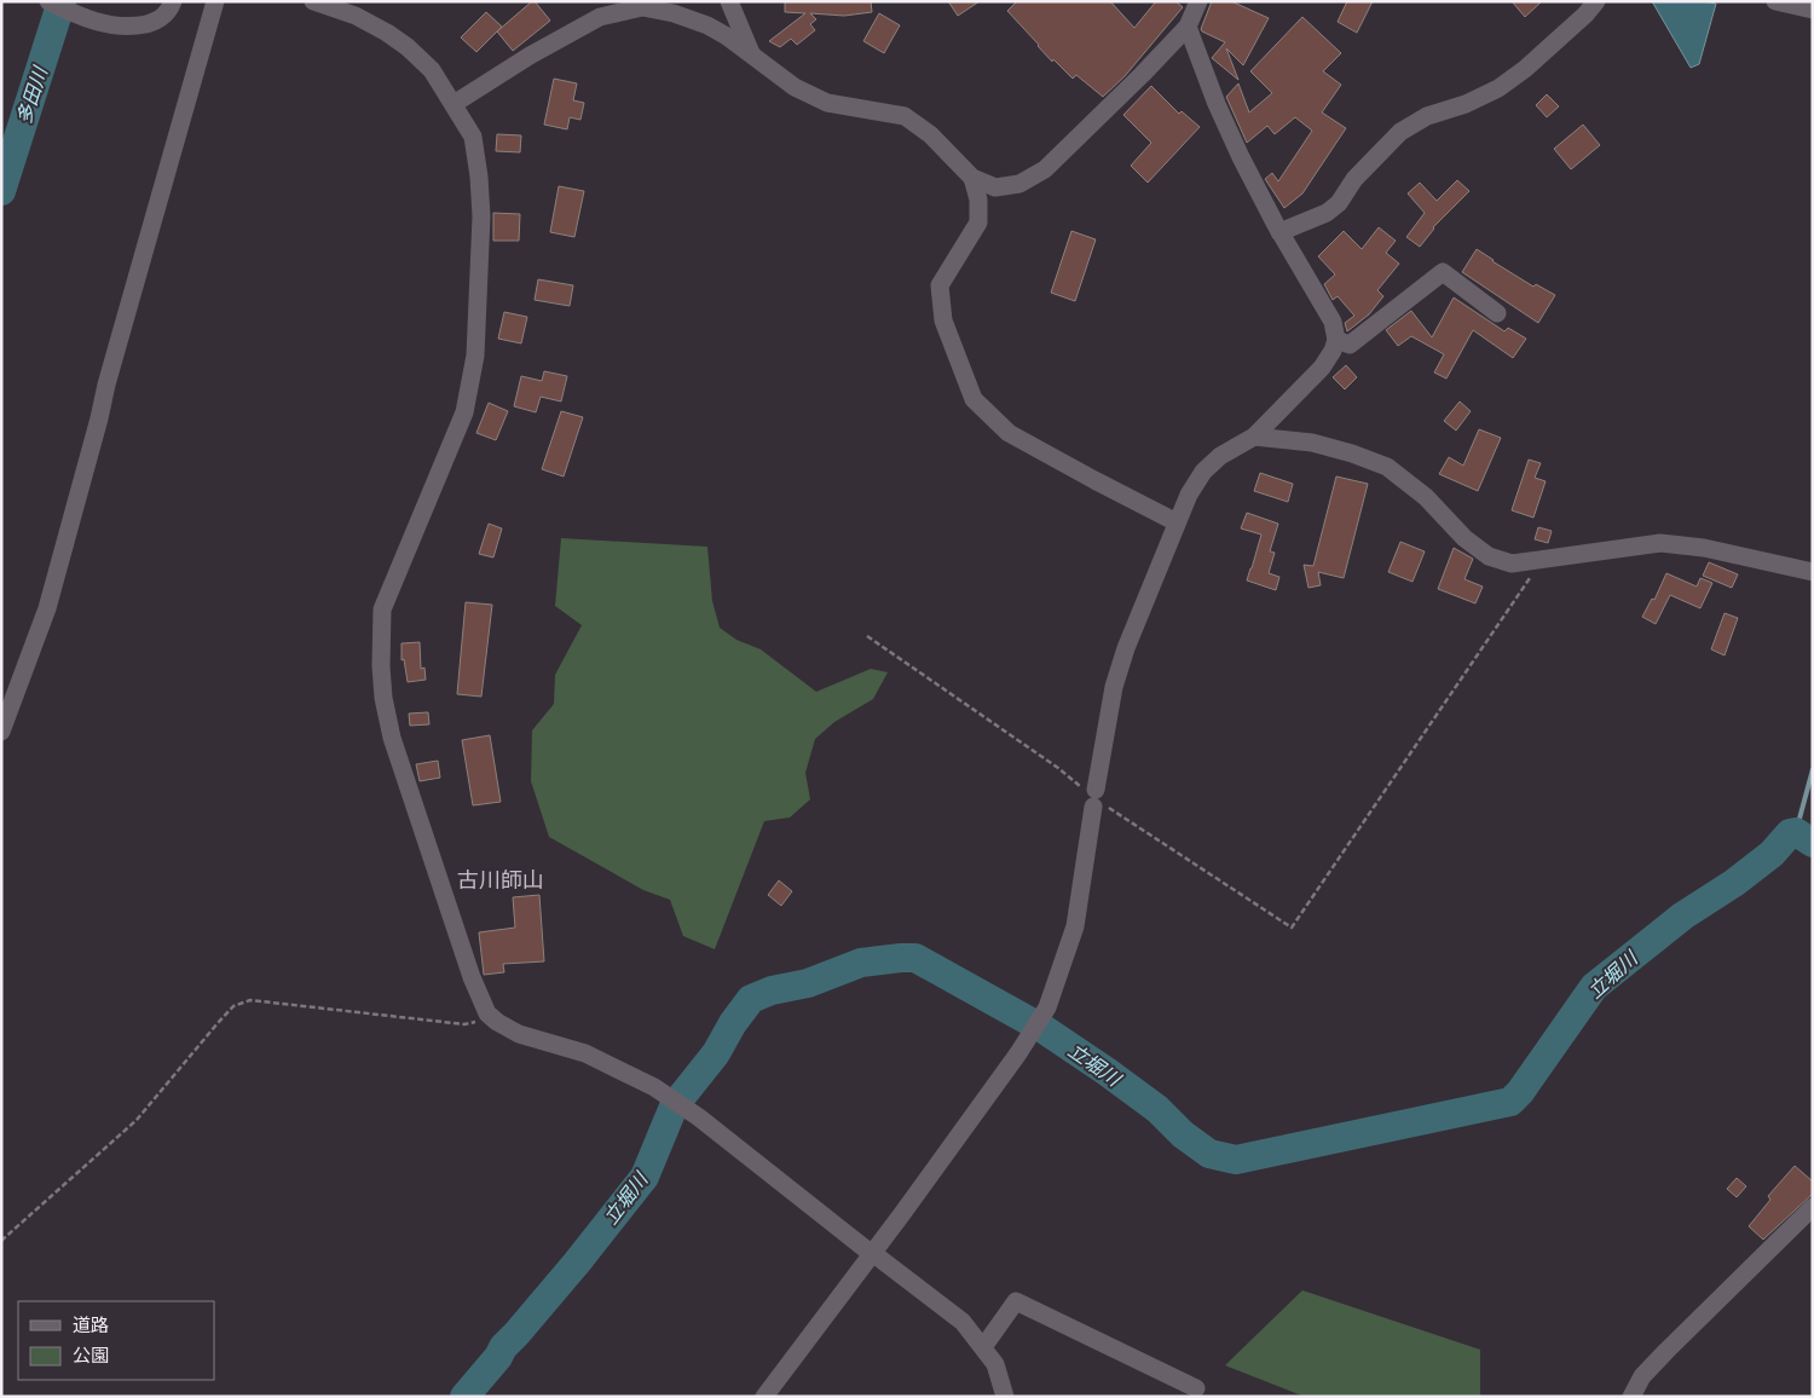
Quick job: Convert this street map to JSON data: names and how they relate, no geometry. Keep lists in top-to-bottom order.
{
  "districts": ["古川師山"],
  "water": ["多田川", "立堀川"],
  "legend": ["道路", "公園"]
}
